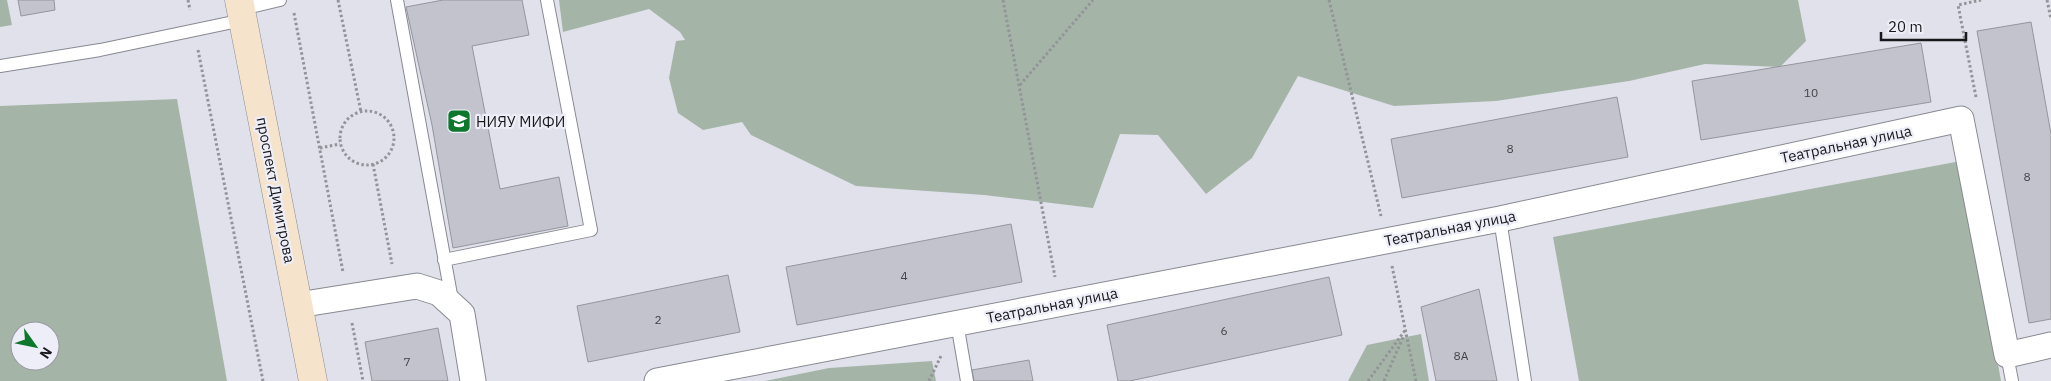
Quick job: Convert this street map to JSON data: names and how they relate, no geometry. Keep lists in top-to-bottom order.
{
  "streets": {
    "main road": ["проспект Димитрова"],
    "street": ["Театральная улица"]
  },
  "places": {
    "school or university": ["НИЯУ МИФИ"]
  },
  "house_numbers": [
    "10",
    "8",
    "8",
    "4",
    "2",
    "6",
    "8А",
    "7"
  ],
  "scale_bar": "20 m",
  "north": "bottom right"
}
